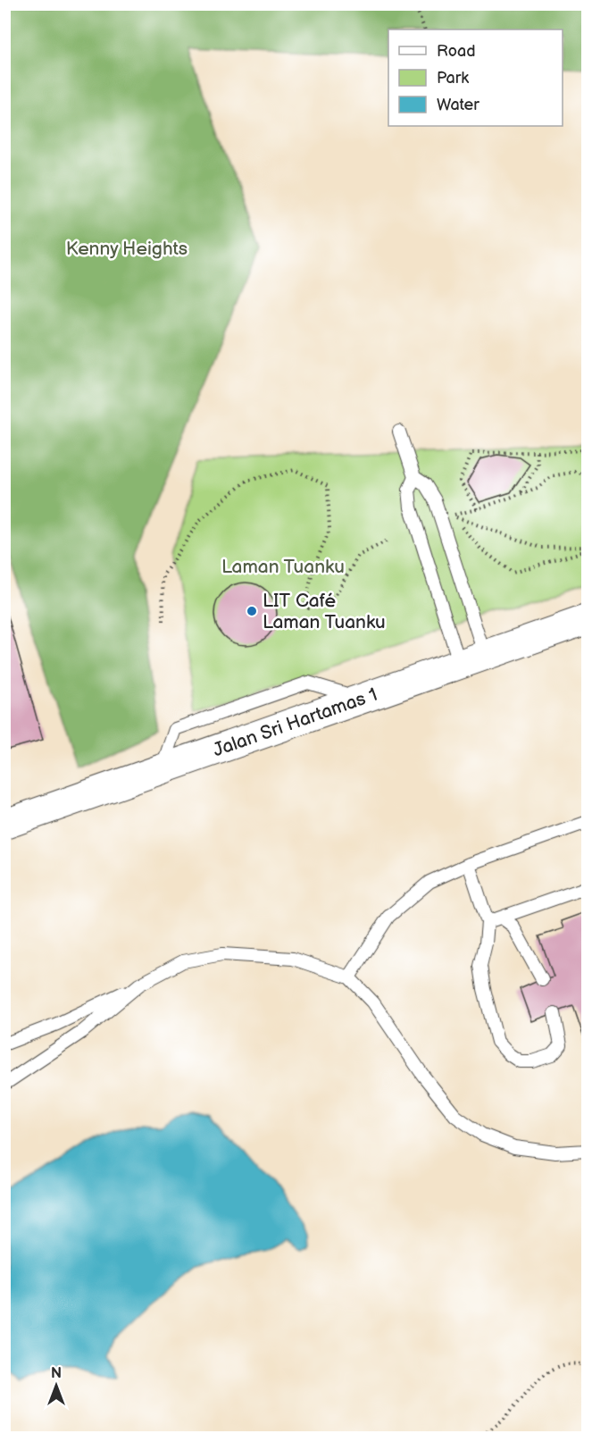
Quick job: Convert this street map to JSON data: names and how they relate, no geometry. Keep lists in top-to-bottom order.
{
  "streets": {
    "street": ["Jalan Sri Hartamas 1"]
  },
  "parks": ["Kenny Heights", "Laman Tuanku"],
  "places": ["LIT Café Laman Tuanku"],
  "legend": ["Road", "Park", "Water"],
  "north": "top"
}
